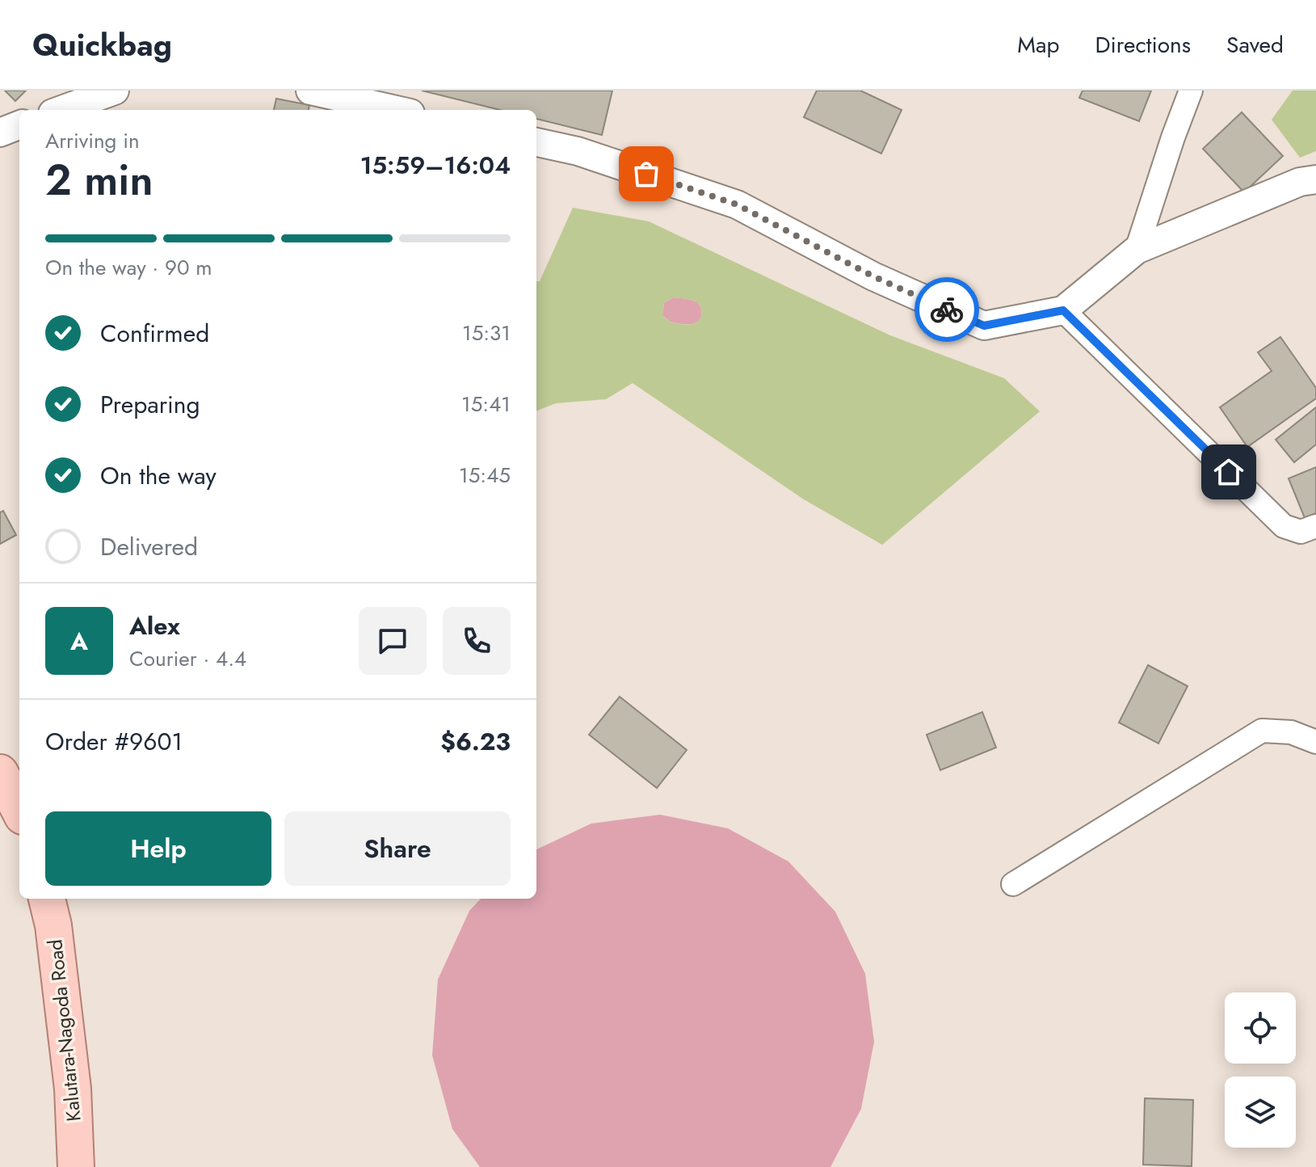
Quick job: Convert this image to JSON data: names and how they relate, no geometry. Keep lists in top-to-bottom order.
{
  "streets": {
    "main road": ["Kalutara-Nagoda Road"]
  },
  "page": {
    "header": "Quickbag",
    "nav": ["Map", "Directions", "Saved"],
    "heading": ["2 min", "Arriving in", "15:59–16:04"],
    "panel": [
      "Alex",
      "Courier · 4.4",
      "Order #9601",
      "$6.23"
    ],
    "bar": "On the way · 90 m",
    "list": [
      ["Confirmed", "15:31"],
      ["Preparing", "15:41"],
      ["On the way", "15:45"],
      "Delivered"
    ],
    "round": "A",
    "buttons": ["Help", "Share"]
  }
}
